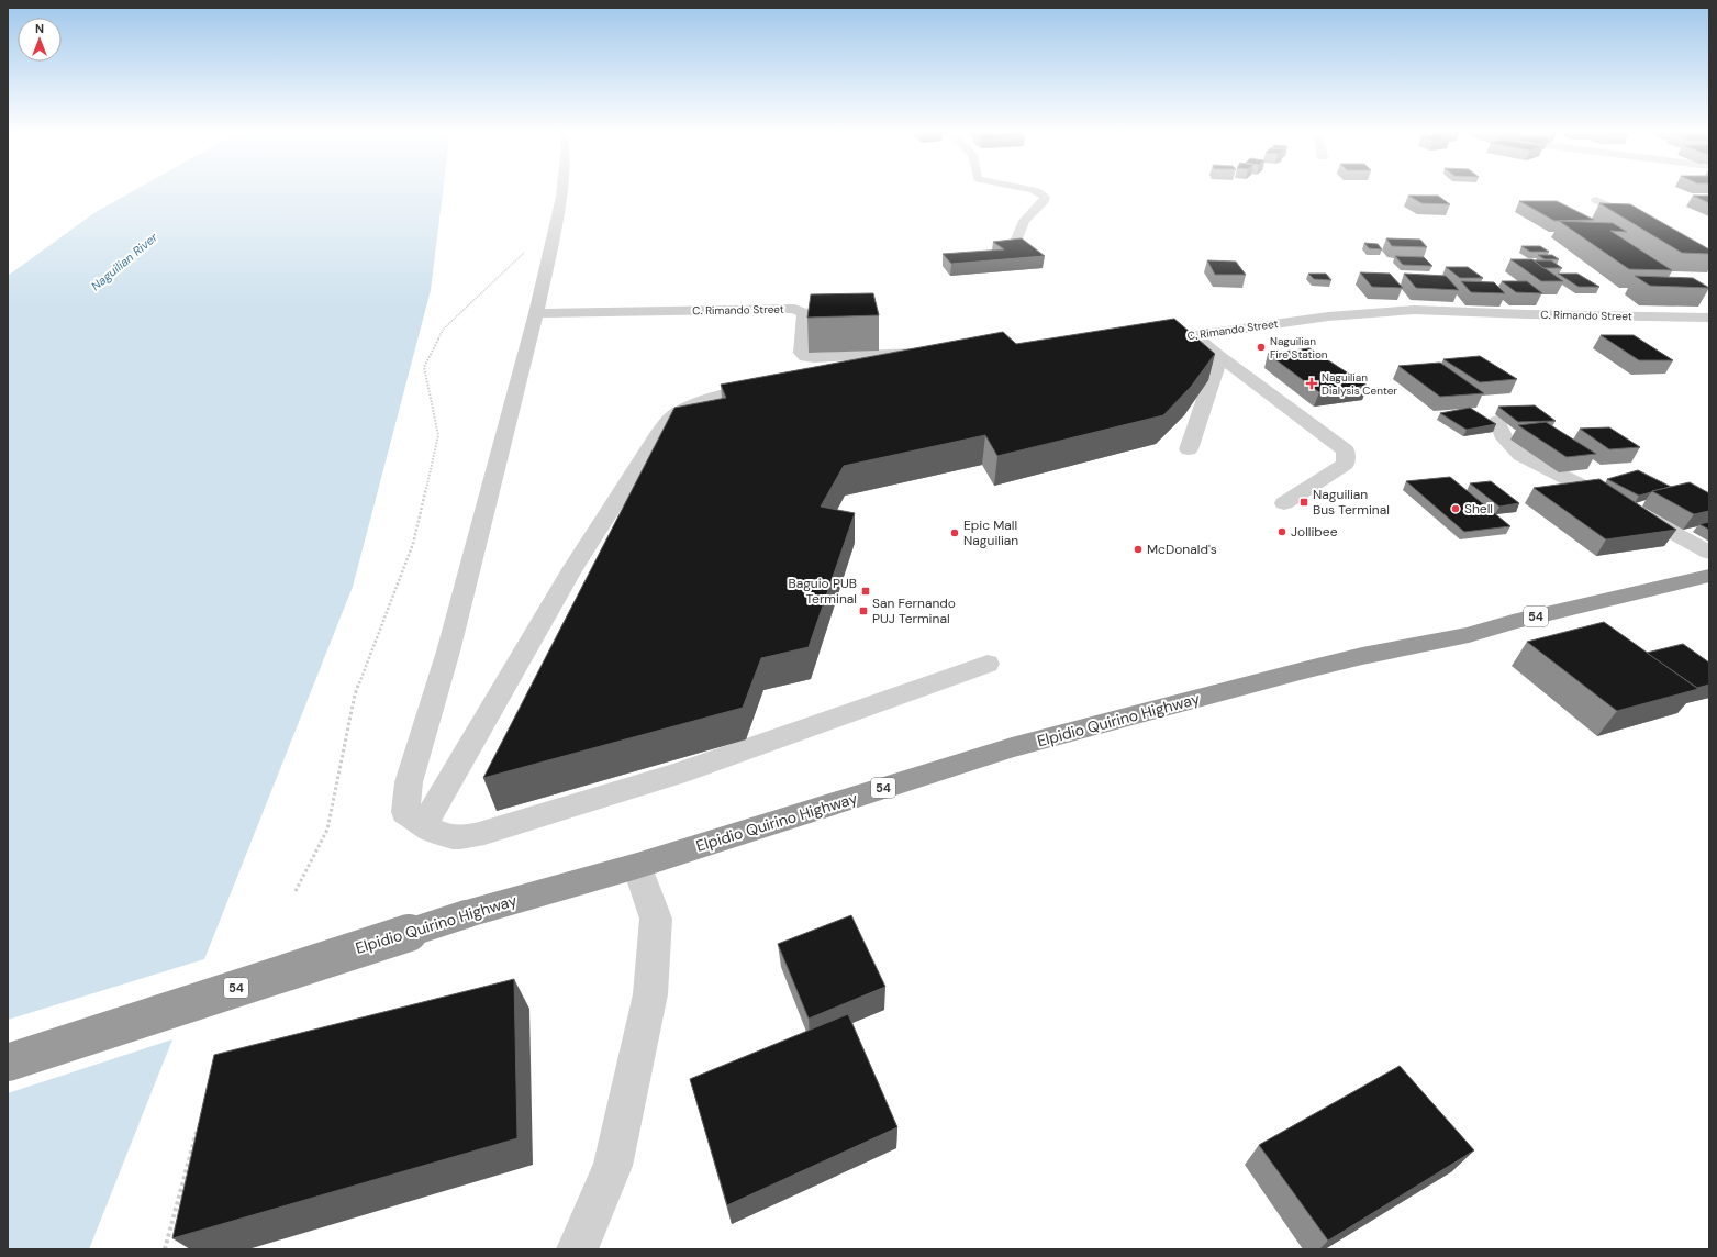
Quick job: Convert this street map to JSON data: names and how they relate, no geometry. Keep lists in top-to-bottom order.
{
  "streets": {
    "highway": ["54", "Elpidio Quirino Highway"],
    "street": ["C. Rimando Street"]
  },
  "water": ["Naguilian River"],
  "places": {
    "other": [
      "Naguilian Fire Station",
      "Shell",
      "Jollibee",
      "Epic Mall Naguilian",
      "McDonald's"
    ],
    "health": ["Naguilian Dialysis Center"],
    "transit": ["Naguilian Bus Terminal", "Baguio PUB Terminal", "San Fernando PUJ Terminal"]
  },
  "north": "top"
}
